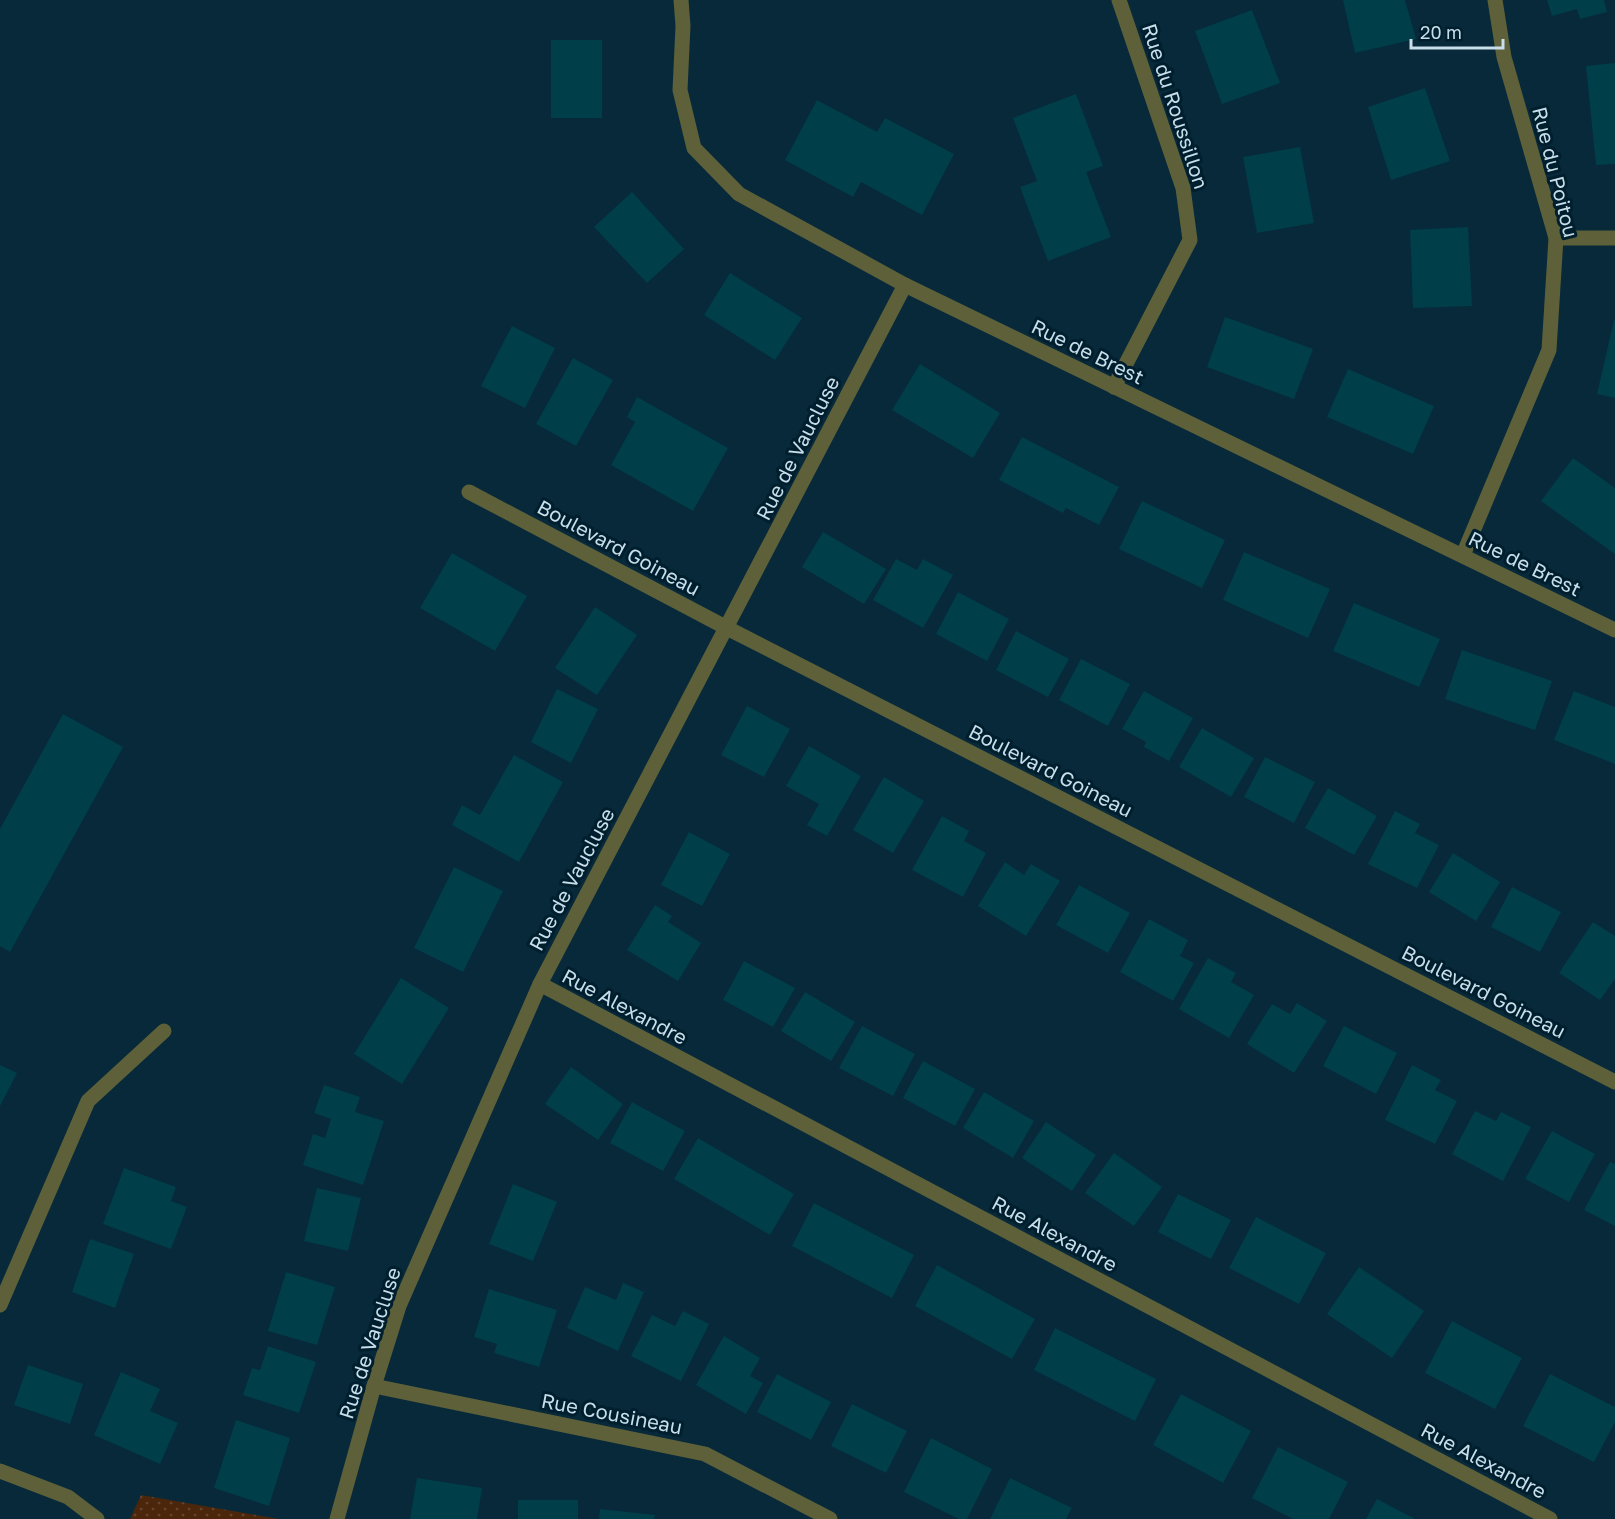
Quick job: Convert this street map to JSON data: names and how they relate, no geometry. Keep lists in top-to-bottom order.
{
  "streets": {
    "street": [
      "Rue du Roussillon",
      "Rue du Poitou",
      "Rue de Brest",
      "Rue de Vaucluse",
      "Boulevard Goineau",
      "Rue Alexandre",
      "Rue Cousineau"
    ]
  },
  "crossings": [
    ["Rue du Roussillon", "Rue de Brest"],
    ["Rue du Poitou", "Rue de Brest"],
    ["Rue de Brest", "Rue de Vaucluse"],
    ["Rue de Vaucluse", "Boulevard Goineau"],
    ["Rue de Vaucluse", "Rue Alexandre"],
    ["Rue de Vaucluse", "Rue Cousineau"]
  ],
  "scale_bar": "20 m"
}
